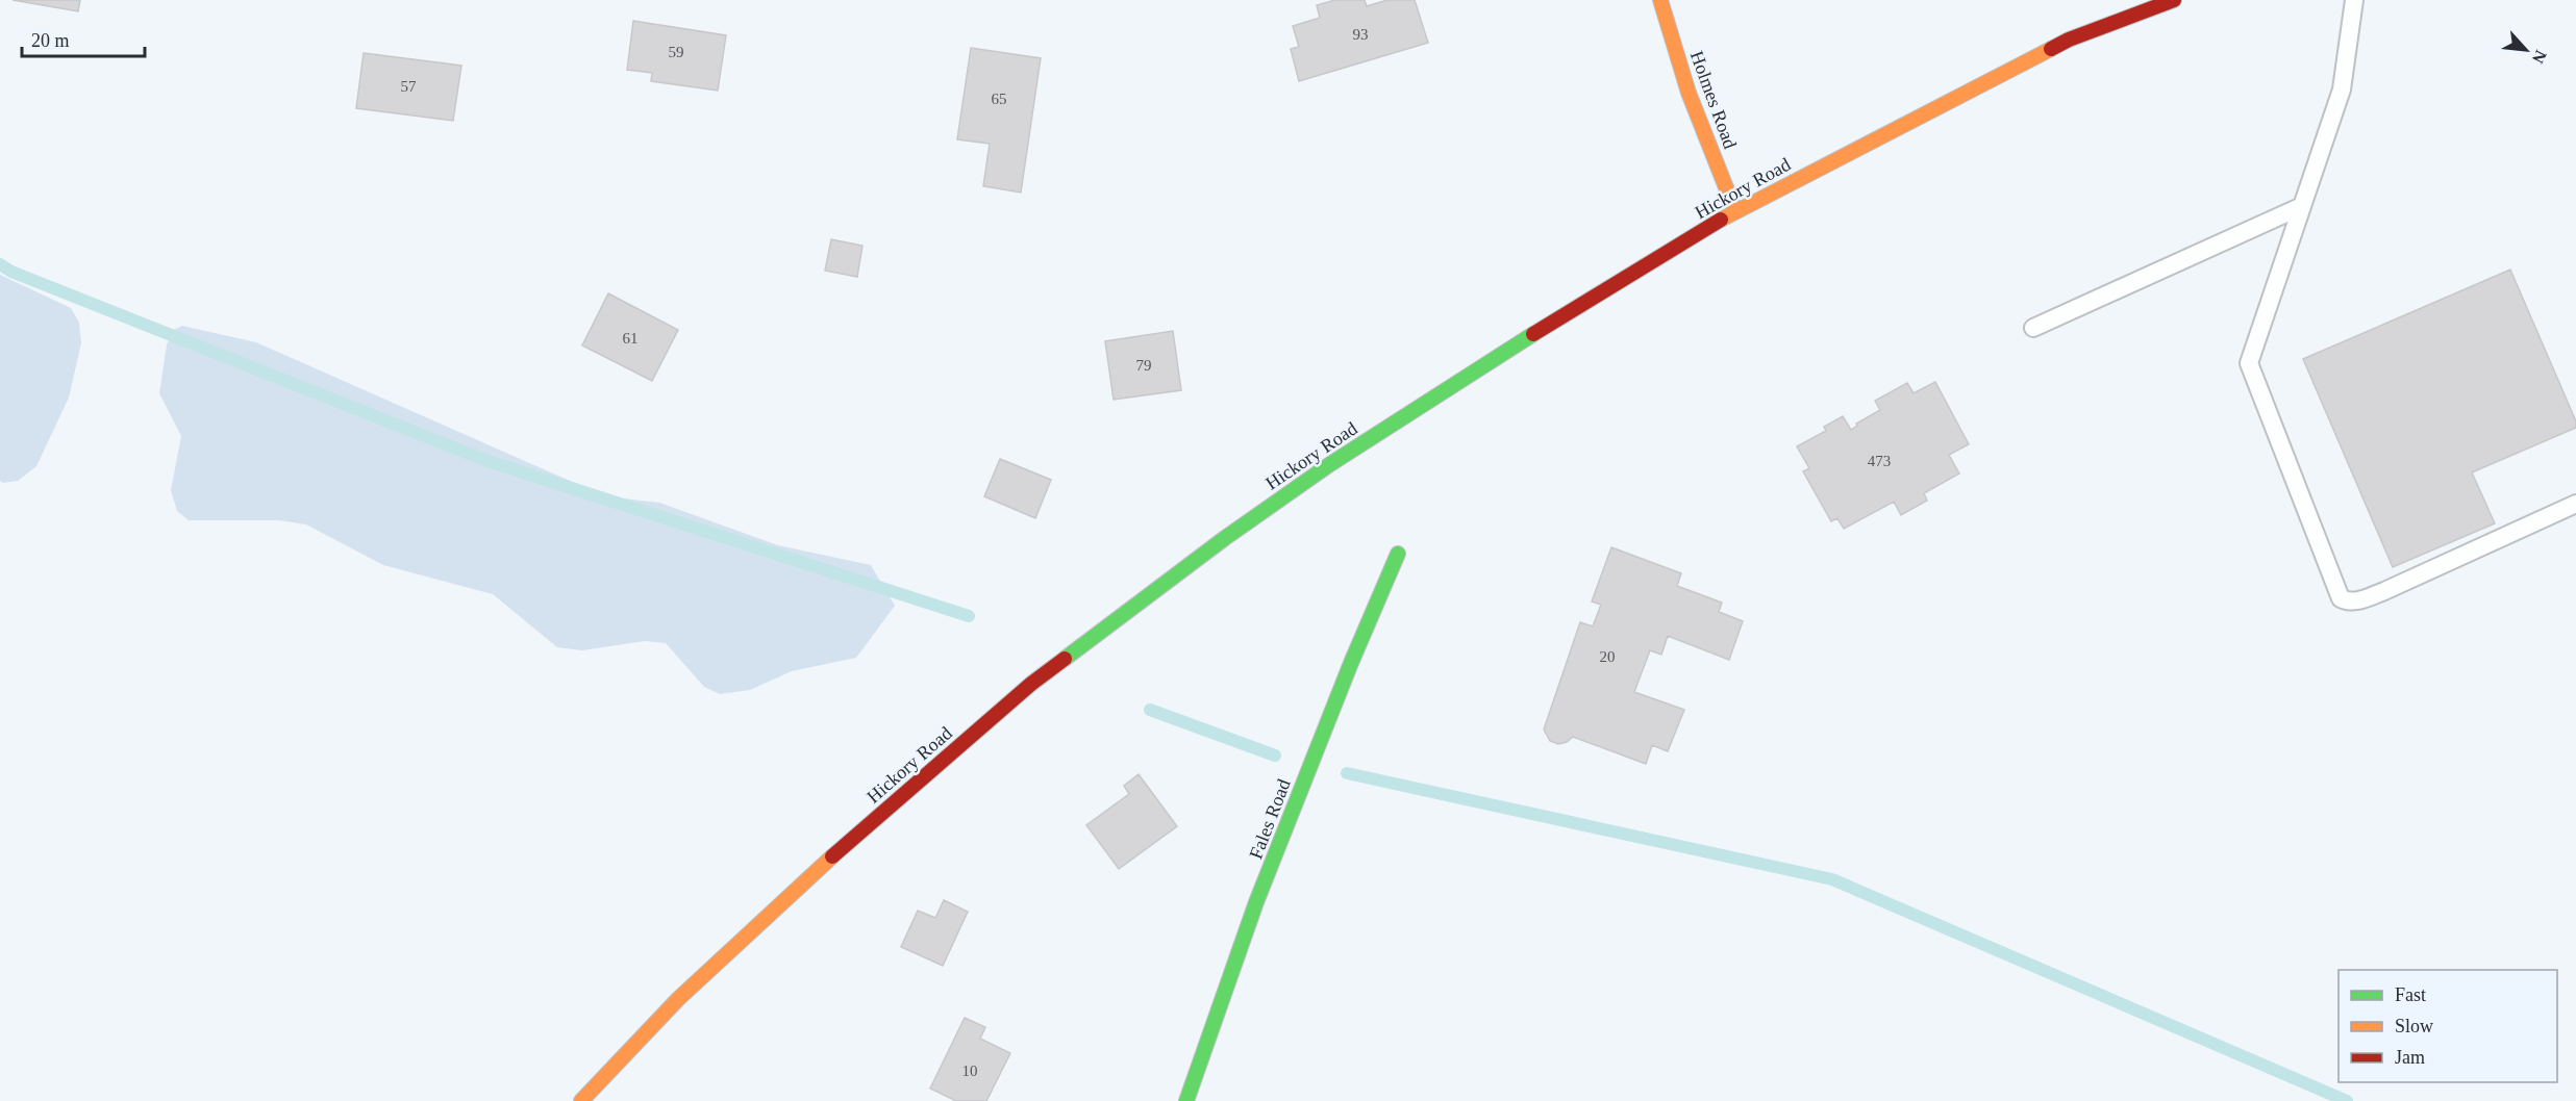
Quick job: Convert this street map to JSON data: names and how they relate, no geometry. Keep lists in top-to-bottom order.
{
  "streets": {
    "main road": ["Holmes Road", "Hickory Road", "Fales Road"]
  },
  "crossings": [
    ["Holmes Road", "Hickory Road"]
  ],
  "house_numbers": [
    "93",
    "59",
    "57",
    "65",
    "61",
    "79",
    "473",
    "20",
    "10"
  ],
  "legend": ["Fast", "Slow", "Jam"],
  "scale_bar": "20 m",
  "north": "bottom right"
}
